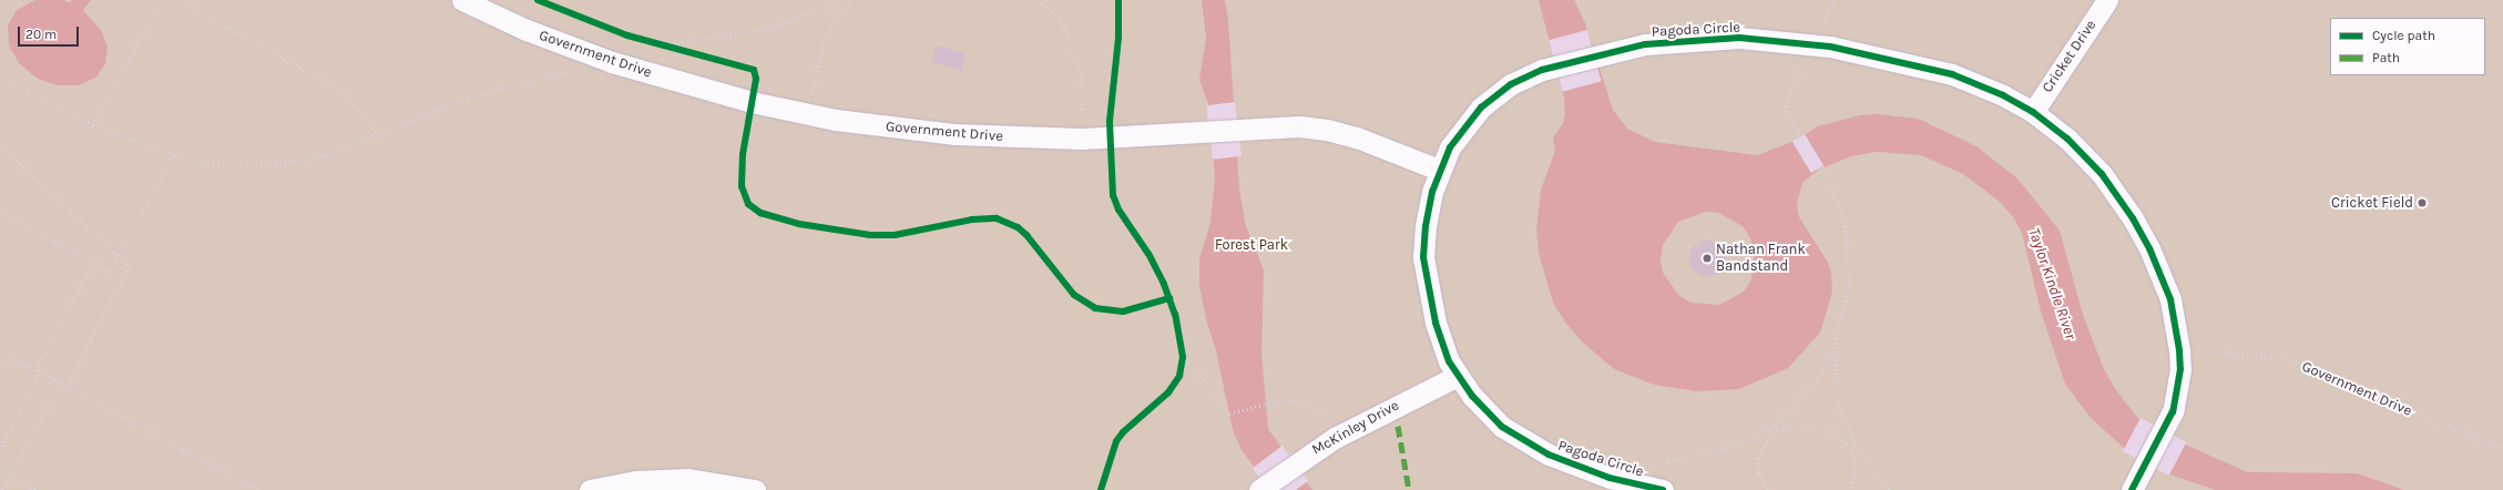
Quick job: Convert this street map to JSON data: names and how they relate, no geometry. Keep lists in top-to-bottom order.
{
  "streets": {
    "street": [
      "Pagoda Circle",
      "Government Drive",
      "Cricket Drive",
      "McKinley Drive"
    ]
  },
  "crossings": [
    ["Pagoda Circle", "Government Drive"],
    ["Pagoda Circle", "Cricket Drive"],
    ["Pagoda Circle", "McKinley Drive"]
  ],
  "water": ["Taylor Kindle River"],
  "parks": ["Forest Park"],
  "places": ["Cricket Field", "Nathan Frank Bandstand"],
  "legend": ["Cycle path", "Path"],
  "scale_bar": "20 m"
}
